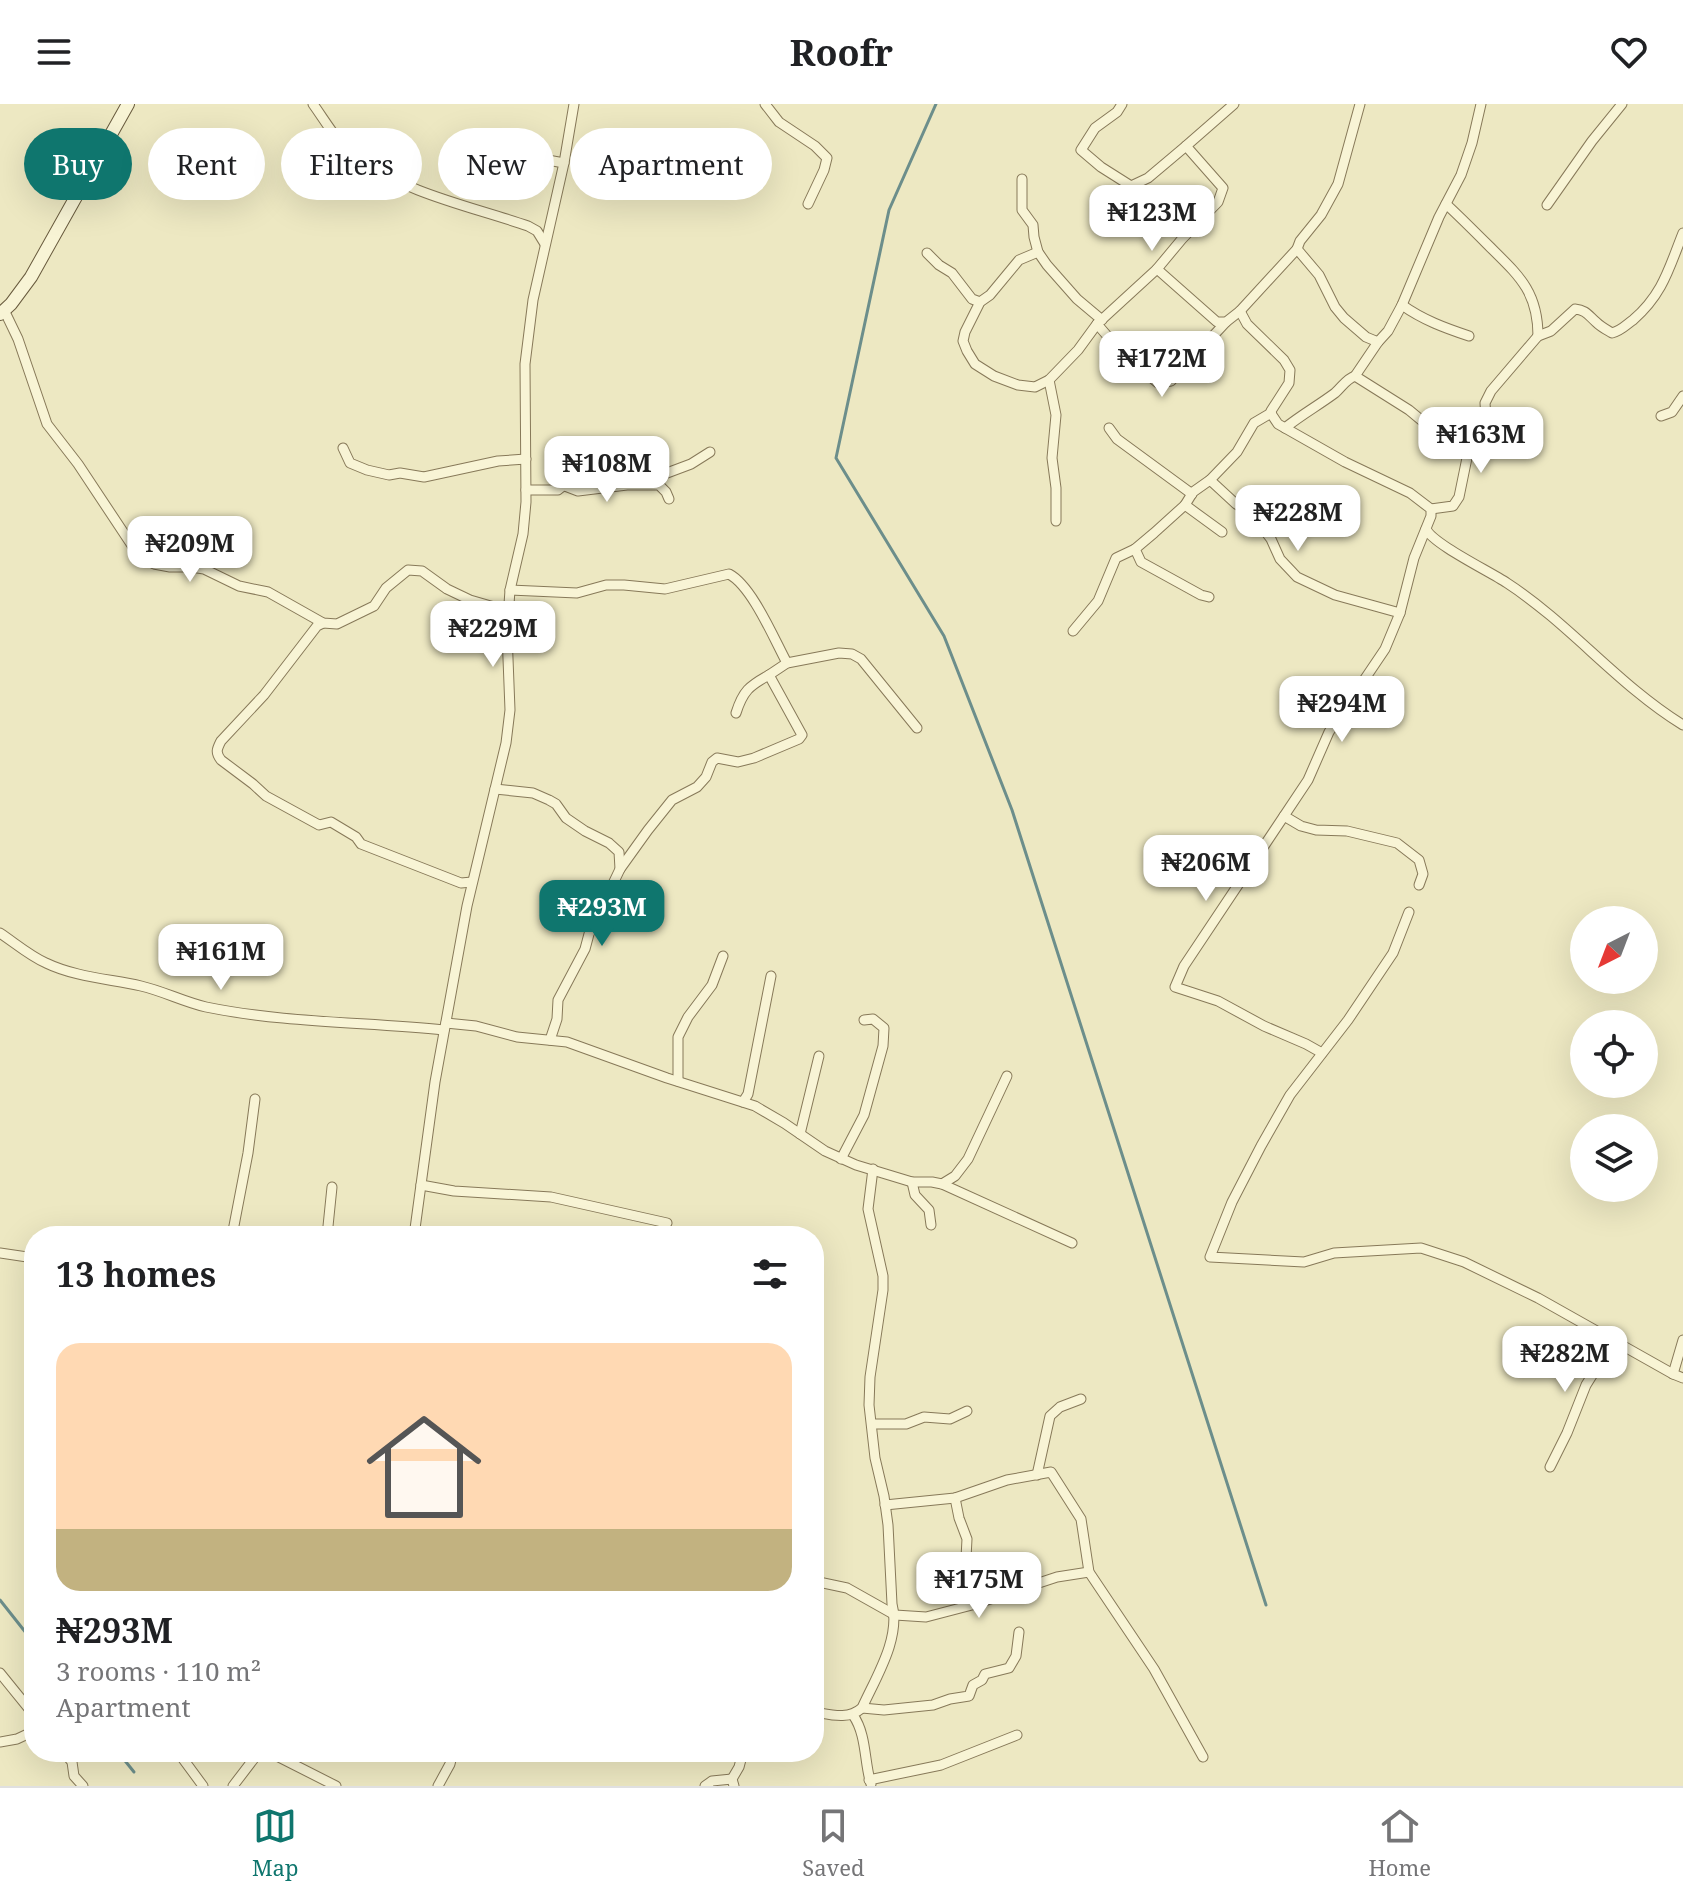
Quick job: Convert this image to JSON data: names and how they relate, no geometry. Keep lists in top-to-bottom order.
{
  "north": "bottom left",
  "page": {
    "header": "Roofr",
    "chip": [
      "Buy",
      "Rent",
      "Filters",
      "New",
      "Apartment"
    ],
    "price": [
      "₦123M",
      "₦172M",
      "₦163M",
      "₦108M",
      "₦228M",
      "₦209M",
      "₦229M",
      "₦294M",
      "₦206M",
      "₦293M",
      "₦161M",
      "₦282M",
      "₦175M"
    ],
    "heading": "13 homes",
    "list": [
      {
        "name": "₦293M",
        "note": "3 rooms · 110 m² · Apartment"
      }
    ],
    "tabs": ["Map", "Saved", "Home"]
  }
}
